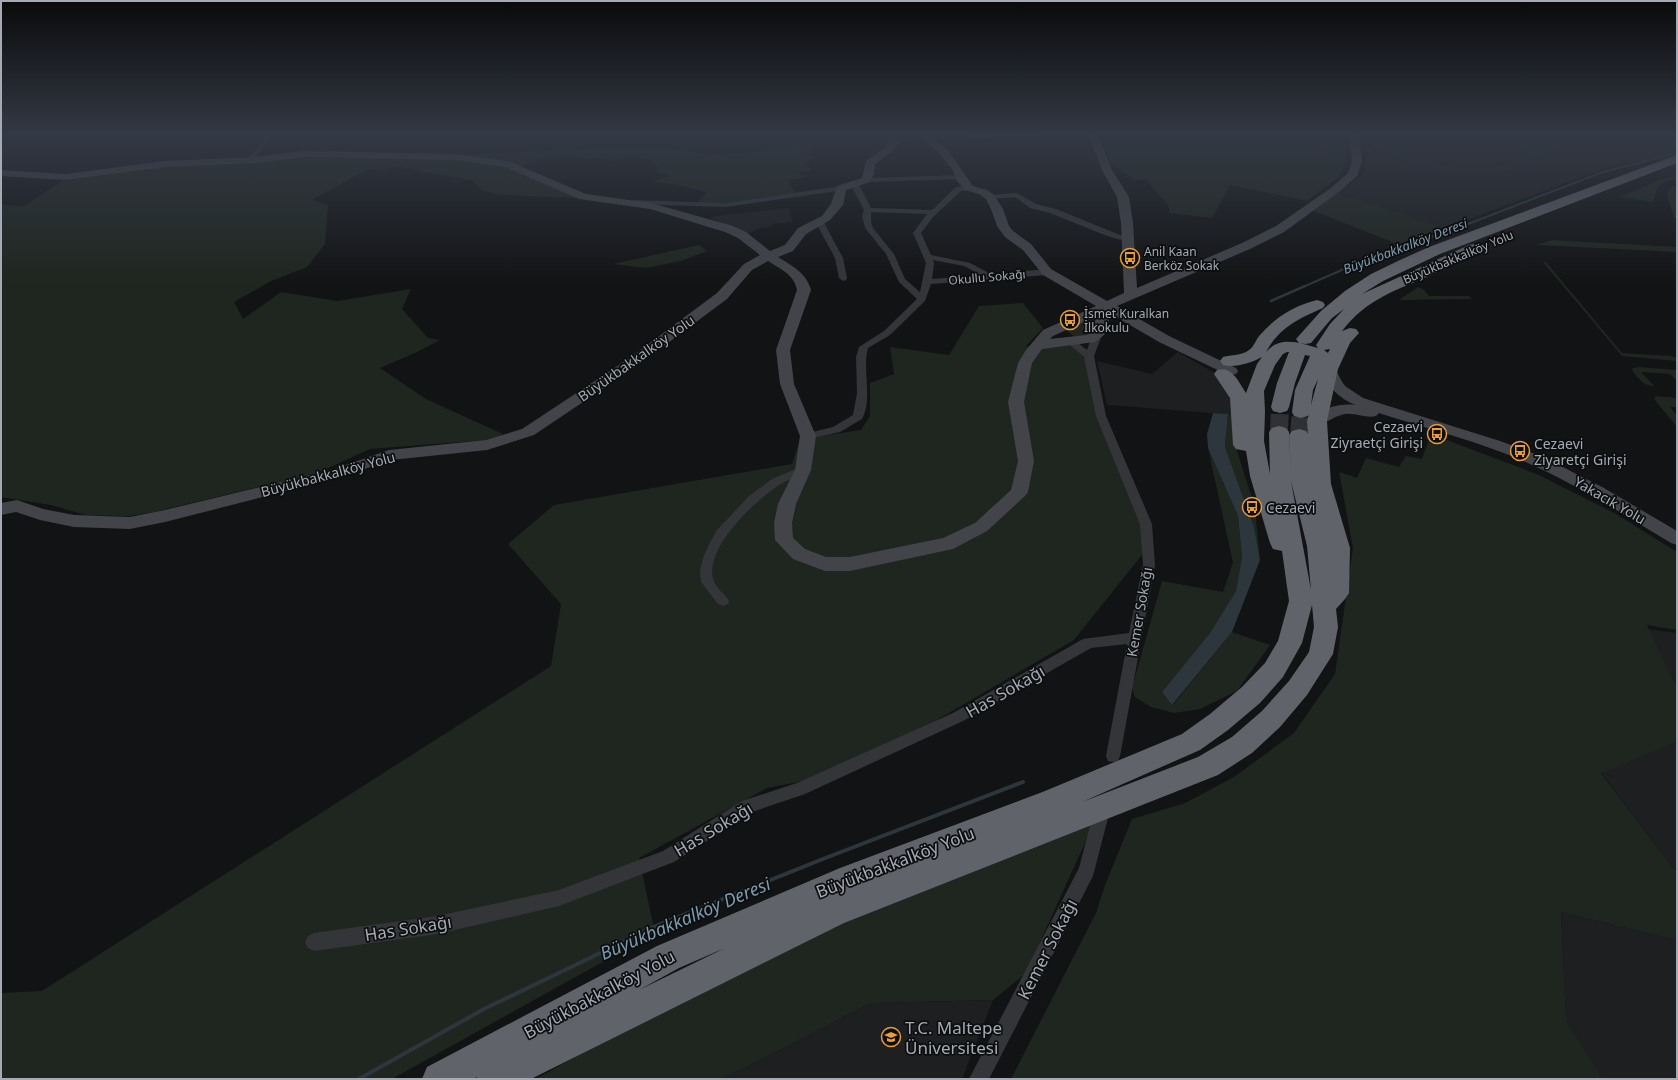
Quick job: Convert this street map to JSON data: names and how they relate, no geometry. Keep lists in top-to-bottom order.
{
  "streets": {
    "highway": ["Büyükbakkalköy Yolu"],
    "main road": ["Yakacık Yolu"],
    "street": ["Okullu Sokağı", "Kemer Sokağı", "Has Sokağı"]
  },
  "crossings": [
    ["Büyükbakkalköy Yolu", "Yakacık Yolu"],
    ["Kemer Sokağı", "Has Sokağı"]
  ],
  "water": ["Büyükbakkalköy Deresi"],
  "places": {
    "bus stop": [
      "Anil Kaan Berköz Sokak",
      "İsmet Kuralkan İlkokulu",
      "Cezaevi Ziyraetçi Girişi",
      "Cezaevi Ziyaretçi Girişi",
      "Cezaevi"
    ],
    "school or university": ["T.C. Maltepe Üniversitesi"]
  }
}
